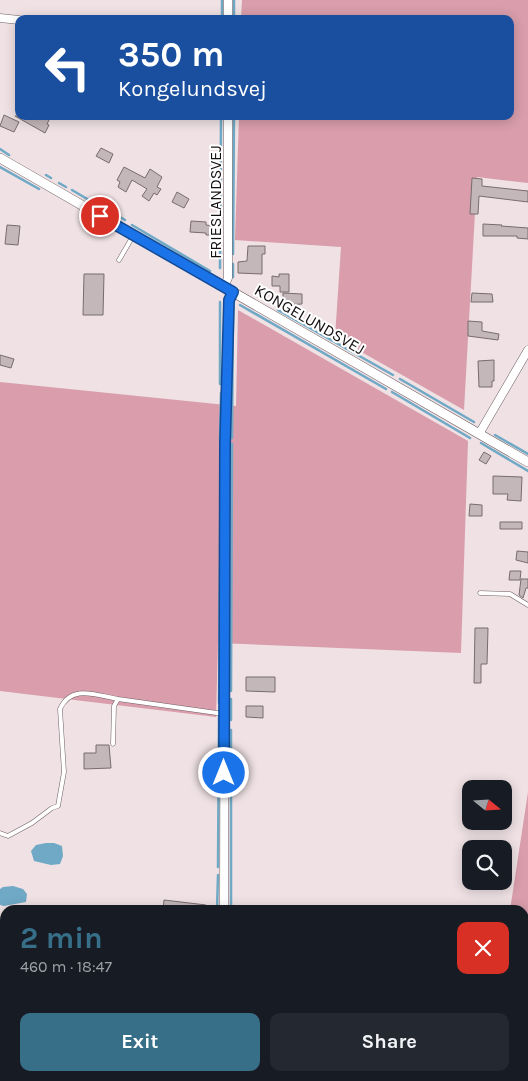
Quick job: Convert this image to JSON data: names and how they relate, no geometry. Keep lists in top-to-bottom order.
{
  "streets": {
    "street": ["FRIESLANDSVEJ", "KONGELUNDSVEJ"]
  },
  "crossings": [
    ["FRIESLANDSVEJ", "KONGELUNDSVEJ"]
  ],
  "north": "right",
  "page": {
    "turn": ["350 m", "Kongelundsvej"],
    "heading": ["2 min", "460 m · 18:47"],
    "buttons": ["Exit", "Share"]
  }
}
